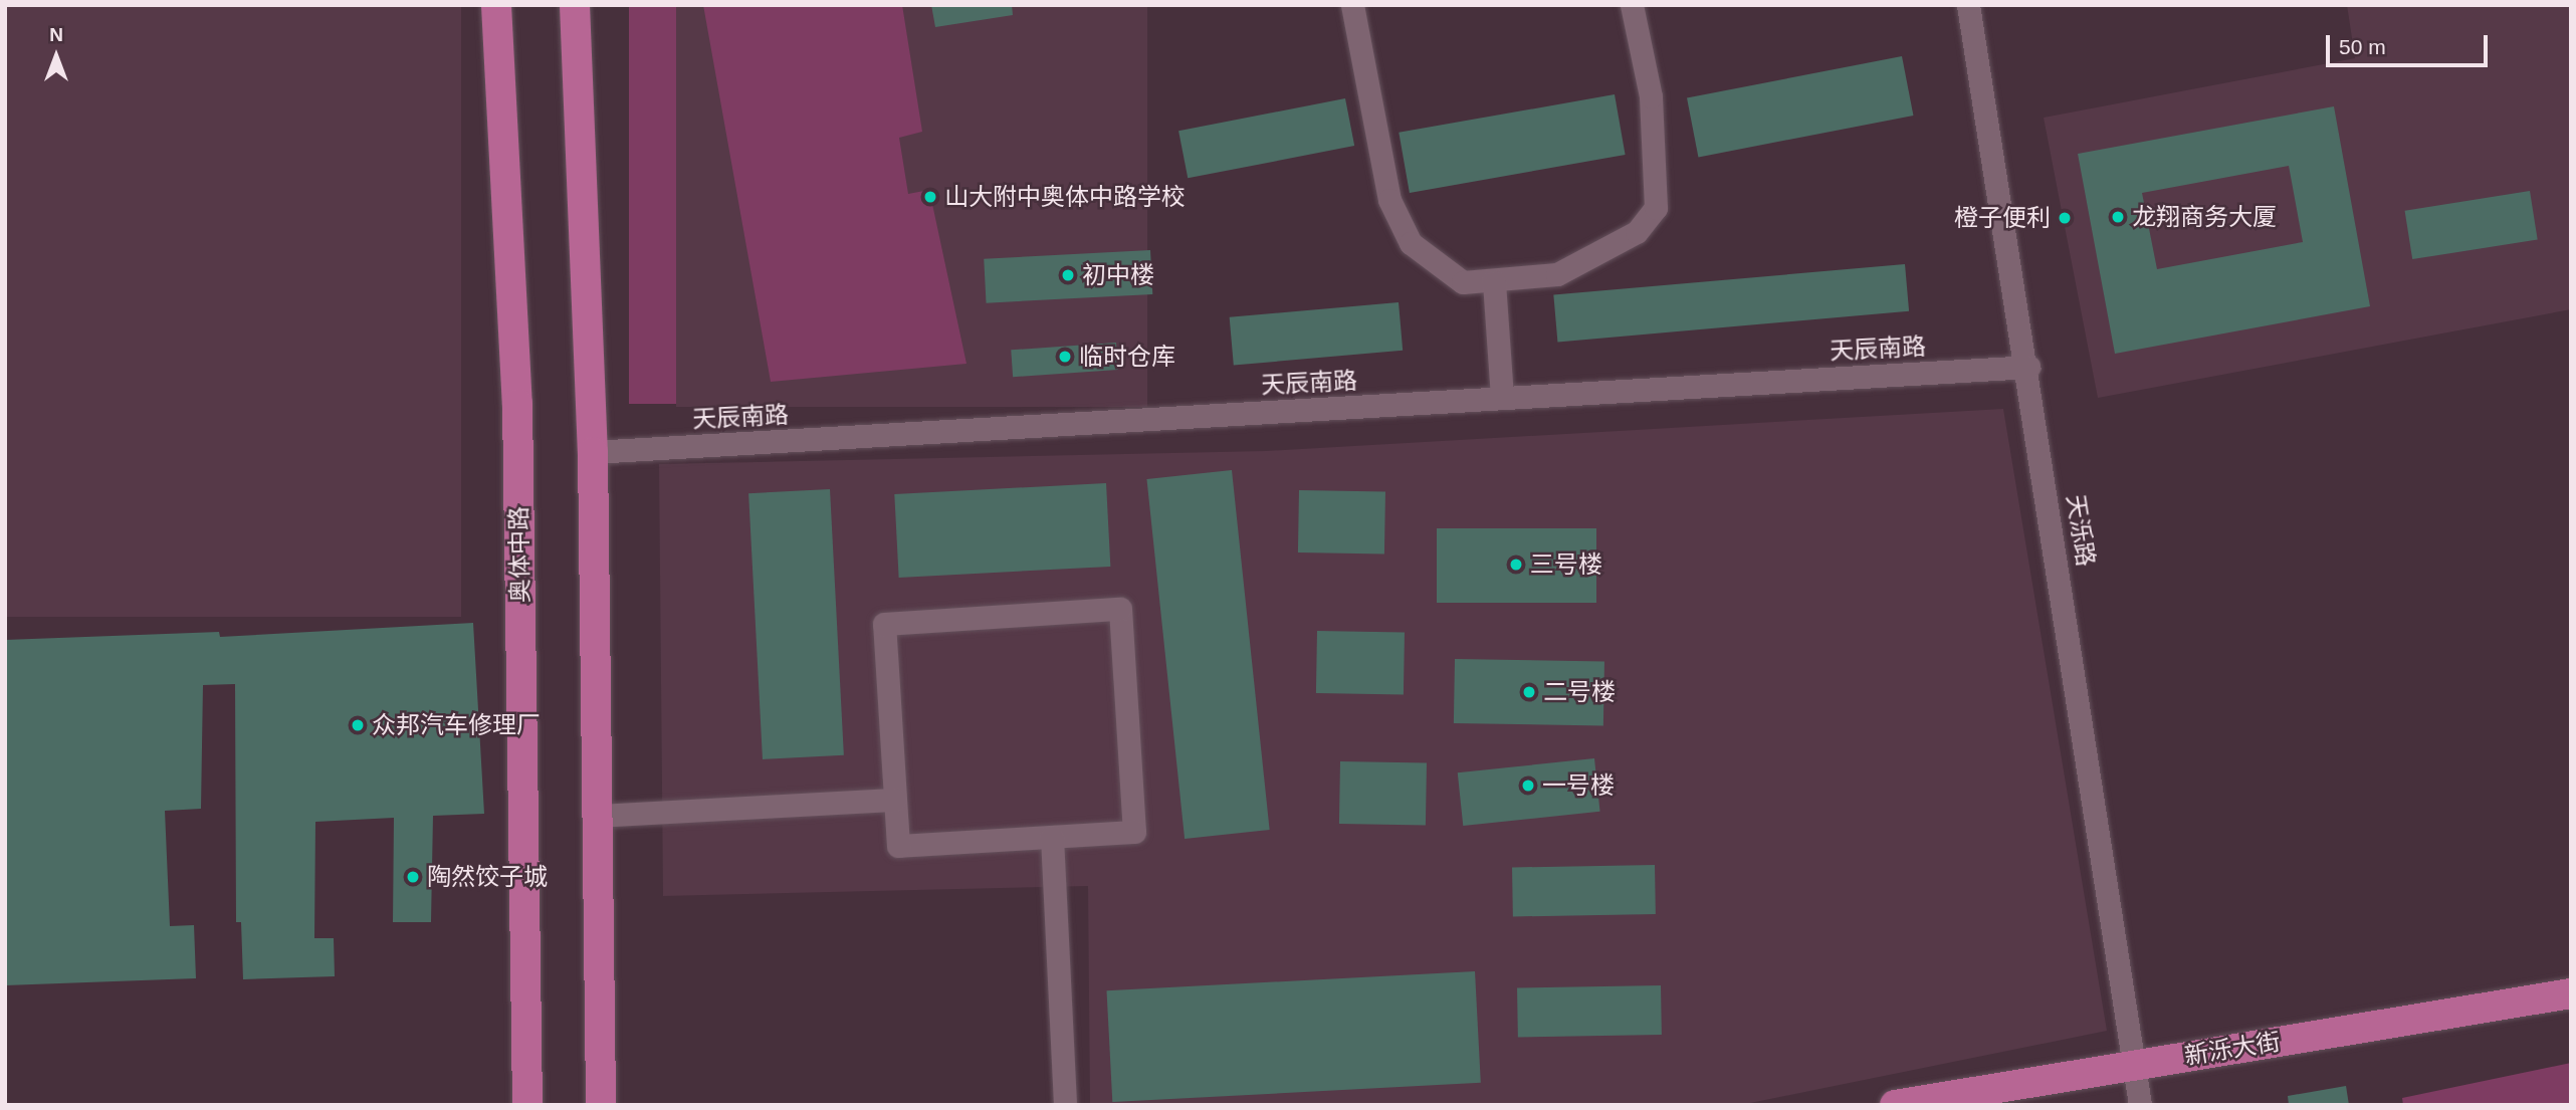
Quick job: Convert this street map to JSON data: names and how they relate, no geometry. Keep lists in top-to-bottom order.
{
  "streets": {
    "main road": ["奥体中路", "新泺大街"],
    "street": ["天辰南路", "天泺路"]
  },
  "crossings": [
    ["天辰南路", "天泺路"],
    ["天泺路", "新泺大街"]
  ],
  "places": [
    "山大附中奥体中路学校",
    "龙翔商务大厦",
    "橙子便利",
    "初中楼",
    "临时仓库",
    "三号楼",
    "二号楼",
    "众邦汽车修理厂",
    "一号楼",
    "陶然饺子城"
  ],
  "scale_bar": "50 m",
  "north": "top"
}
